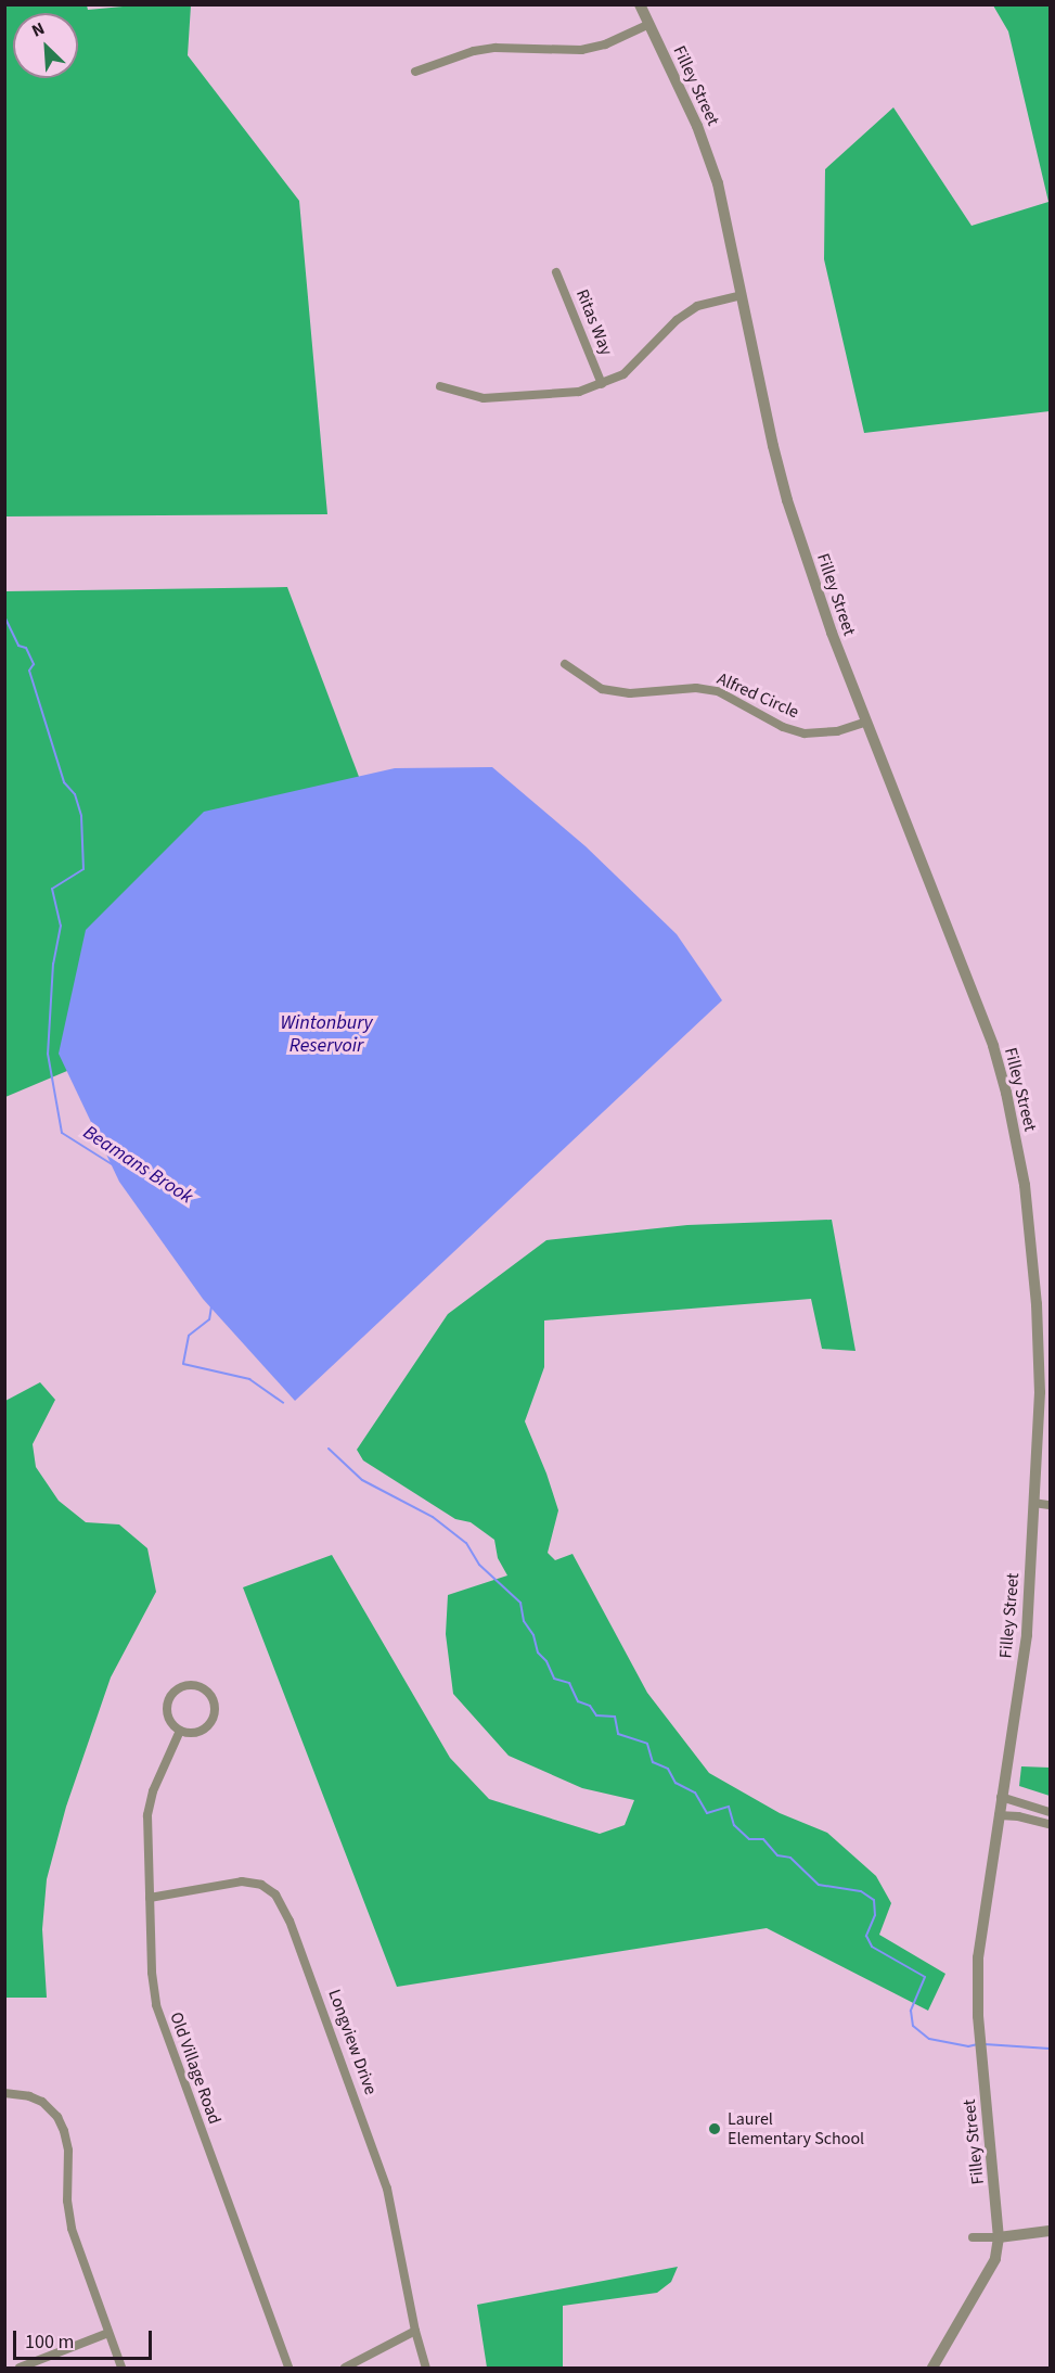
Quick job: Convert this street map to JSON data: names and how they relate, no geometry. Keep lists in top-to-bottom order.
{
  "streets": {
    "street": [
      "Filley Street",
      "Ritas Way",
      "Alfred Circle",
      "Longview Drive",
      "Old Village Road"
    ]
  },
  "crossings": [
    ["Filley Street", "Alfred Circle"],
    ["Longview Drive", "Old Village Road"]
  ],
  "water": ["Wintonbury Reservoir", "Beamans Brook"],
  "places": ["Laurel Elementary School"],
  "scale_bar": "100 m",
  "north": "top left"
}
